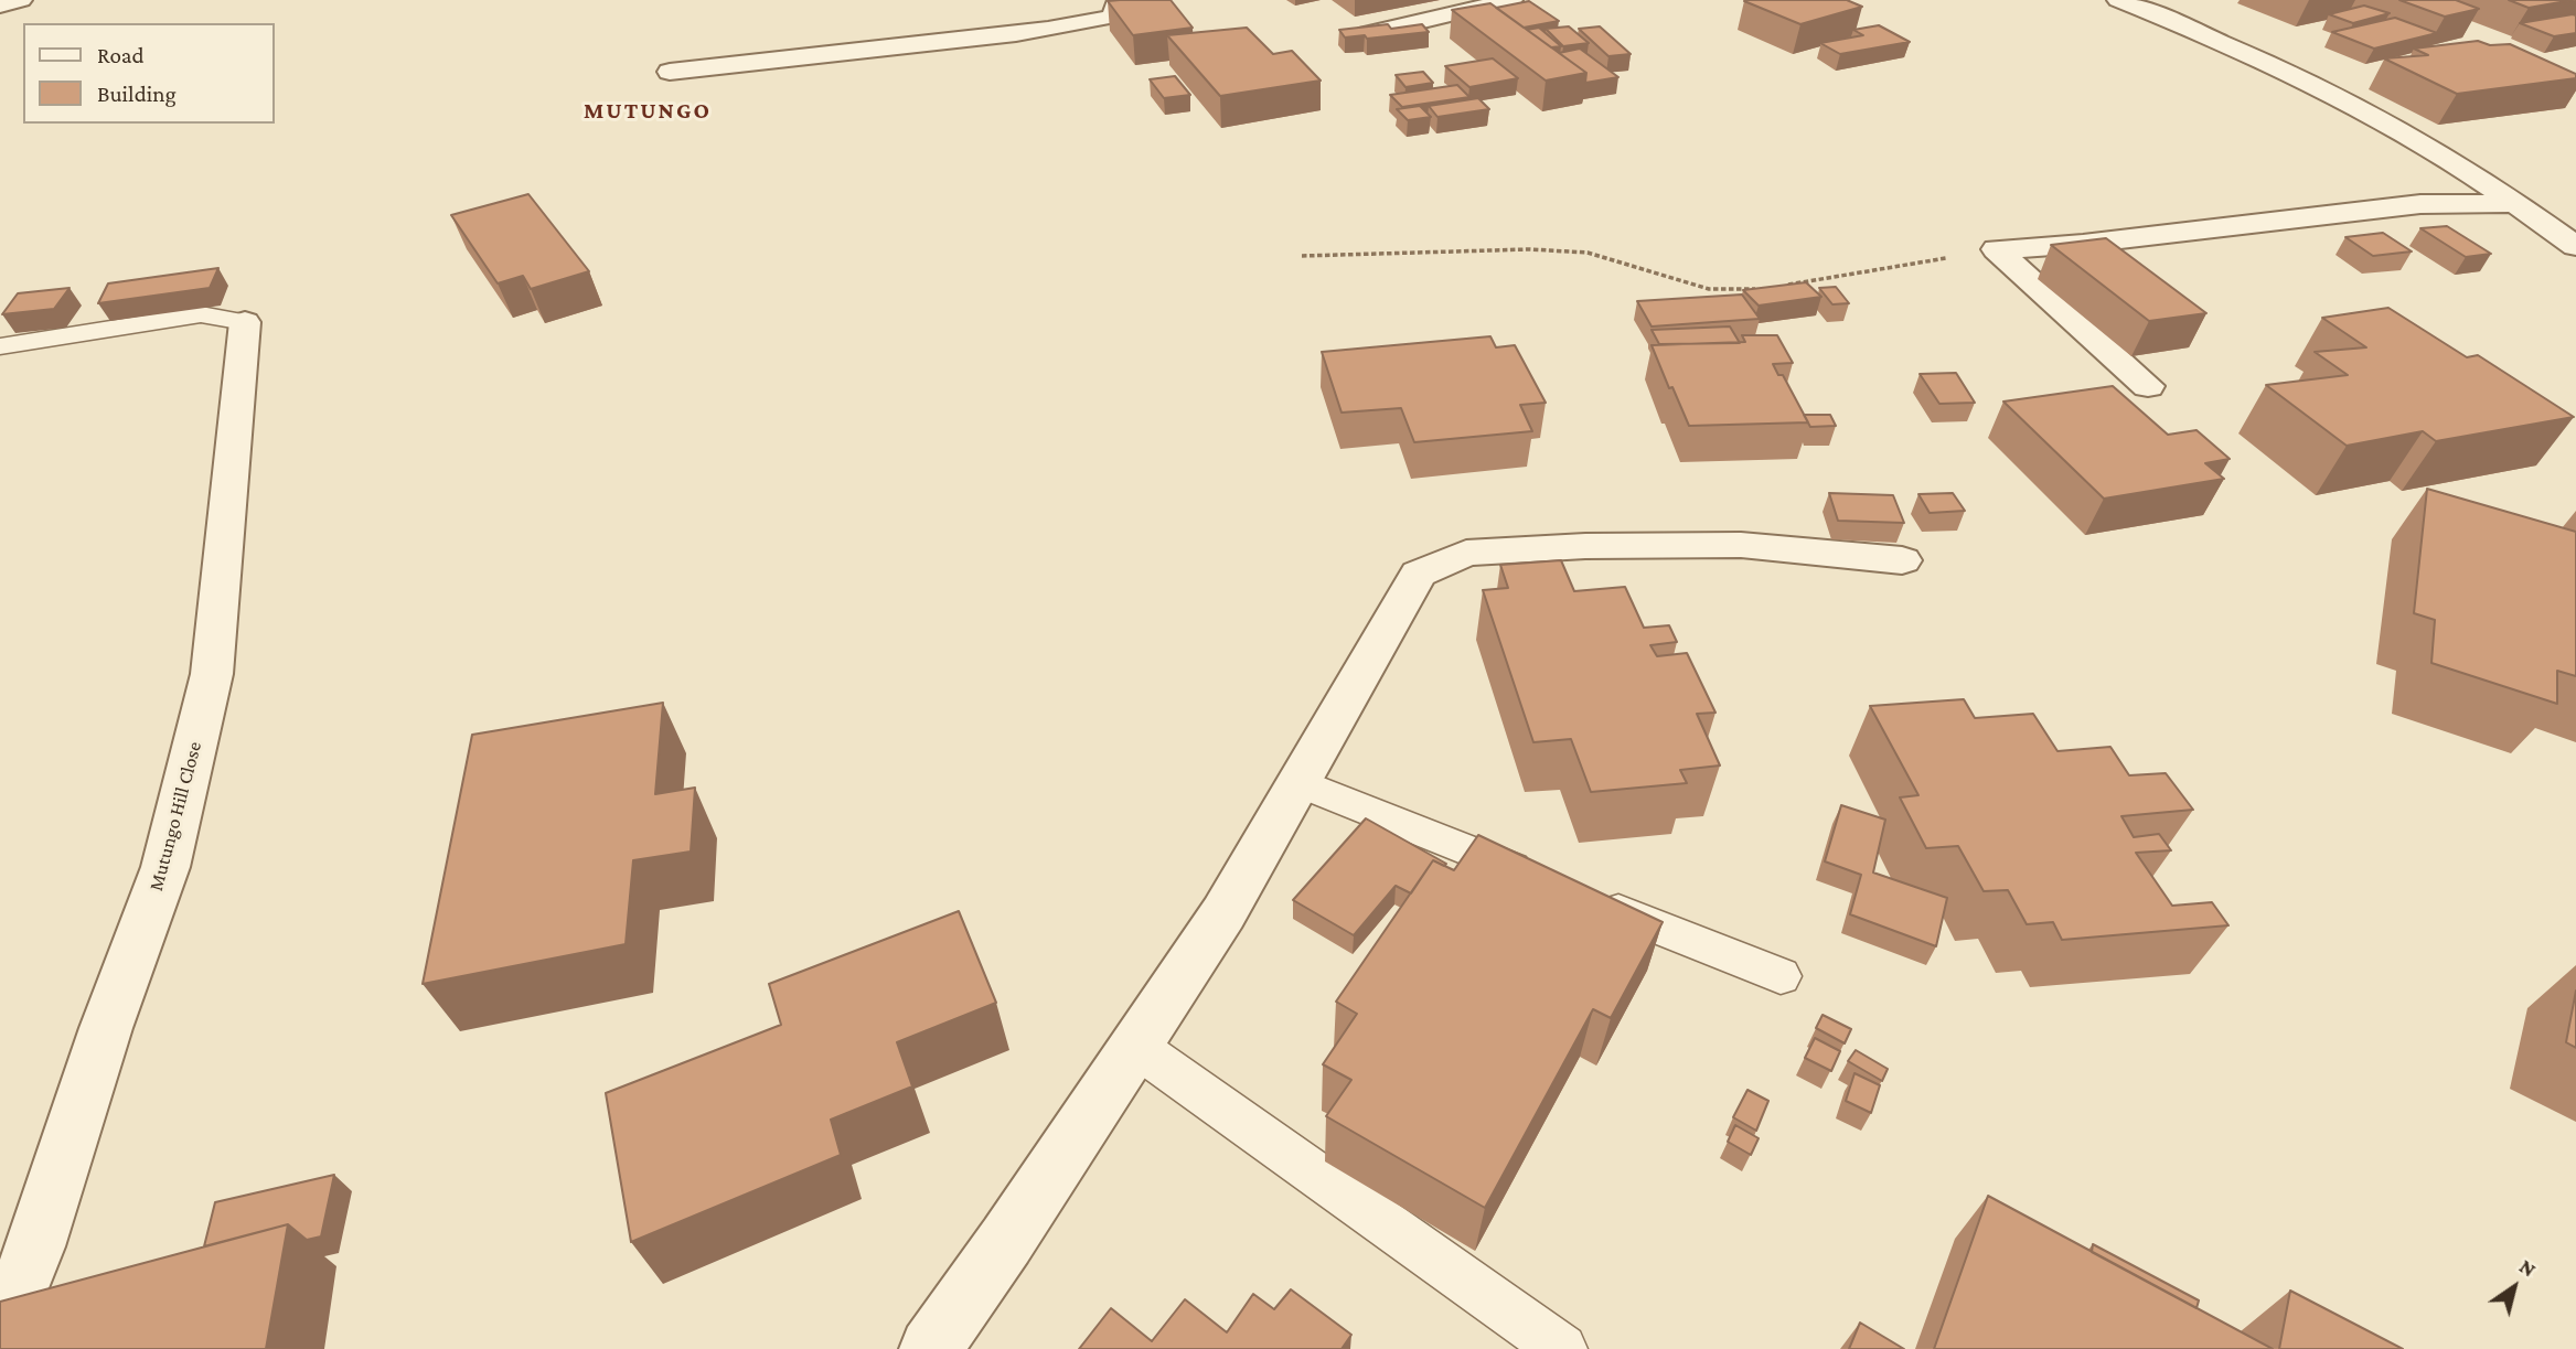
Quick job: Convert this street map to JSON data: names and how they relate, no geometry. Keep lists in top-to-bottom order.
{
  "streets": {
    "street": ["Mutungo Hill Close"]
  },
  "districts": ["MUTUNGO"],
  "legend": ["Road", "Building"],
  "north": "top right"
}
